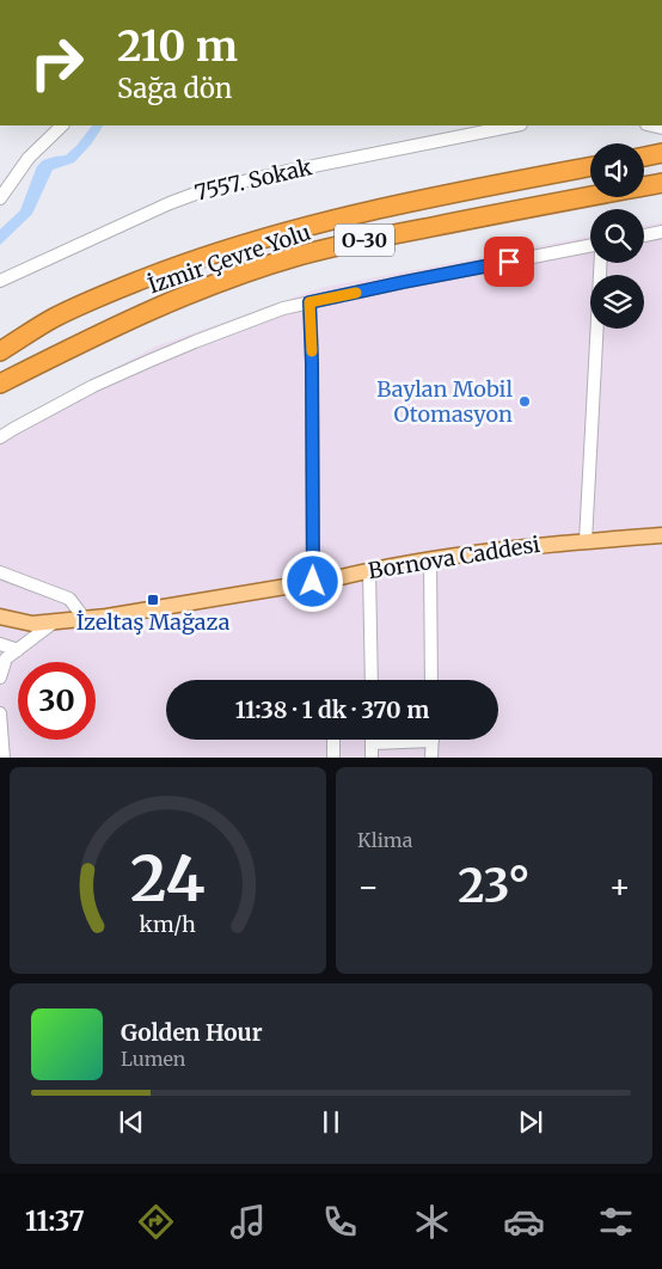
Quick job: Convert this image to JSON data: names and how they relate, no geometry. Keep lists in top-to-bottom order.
{
  "streets": {
    "highway": ["O-30", "İzmir Çevre Yolu"],
    "main road": ["Bornova Caddesi"],
    "street": ["7557. Sokak"]
  },
  "places": {
    "other": ["Baylan Mobil Otomasyon"],
    "transit": ["İzeltaş Mağaza"]
  },
  "page": {
    "turn": ["210 m", "Sağa dön"],
    "limit": "30",
    "trip": "11:38 · 1 dk · 370 m",
    "tile": "Klima",
    "heat": ["−", "23°", "+"],
    "song": ["Golden Hour", "Lumen"],
    "tabs": "11:37",
    "gauge": ["24", "km/h"]
  }
}
